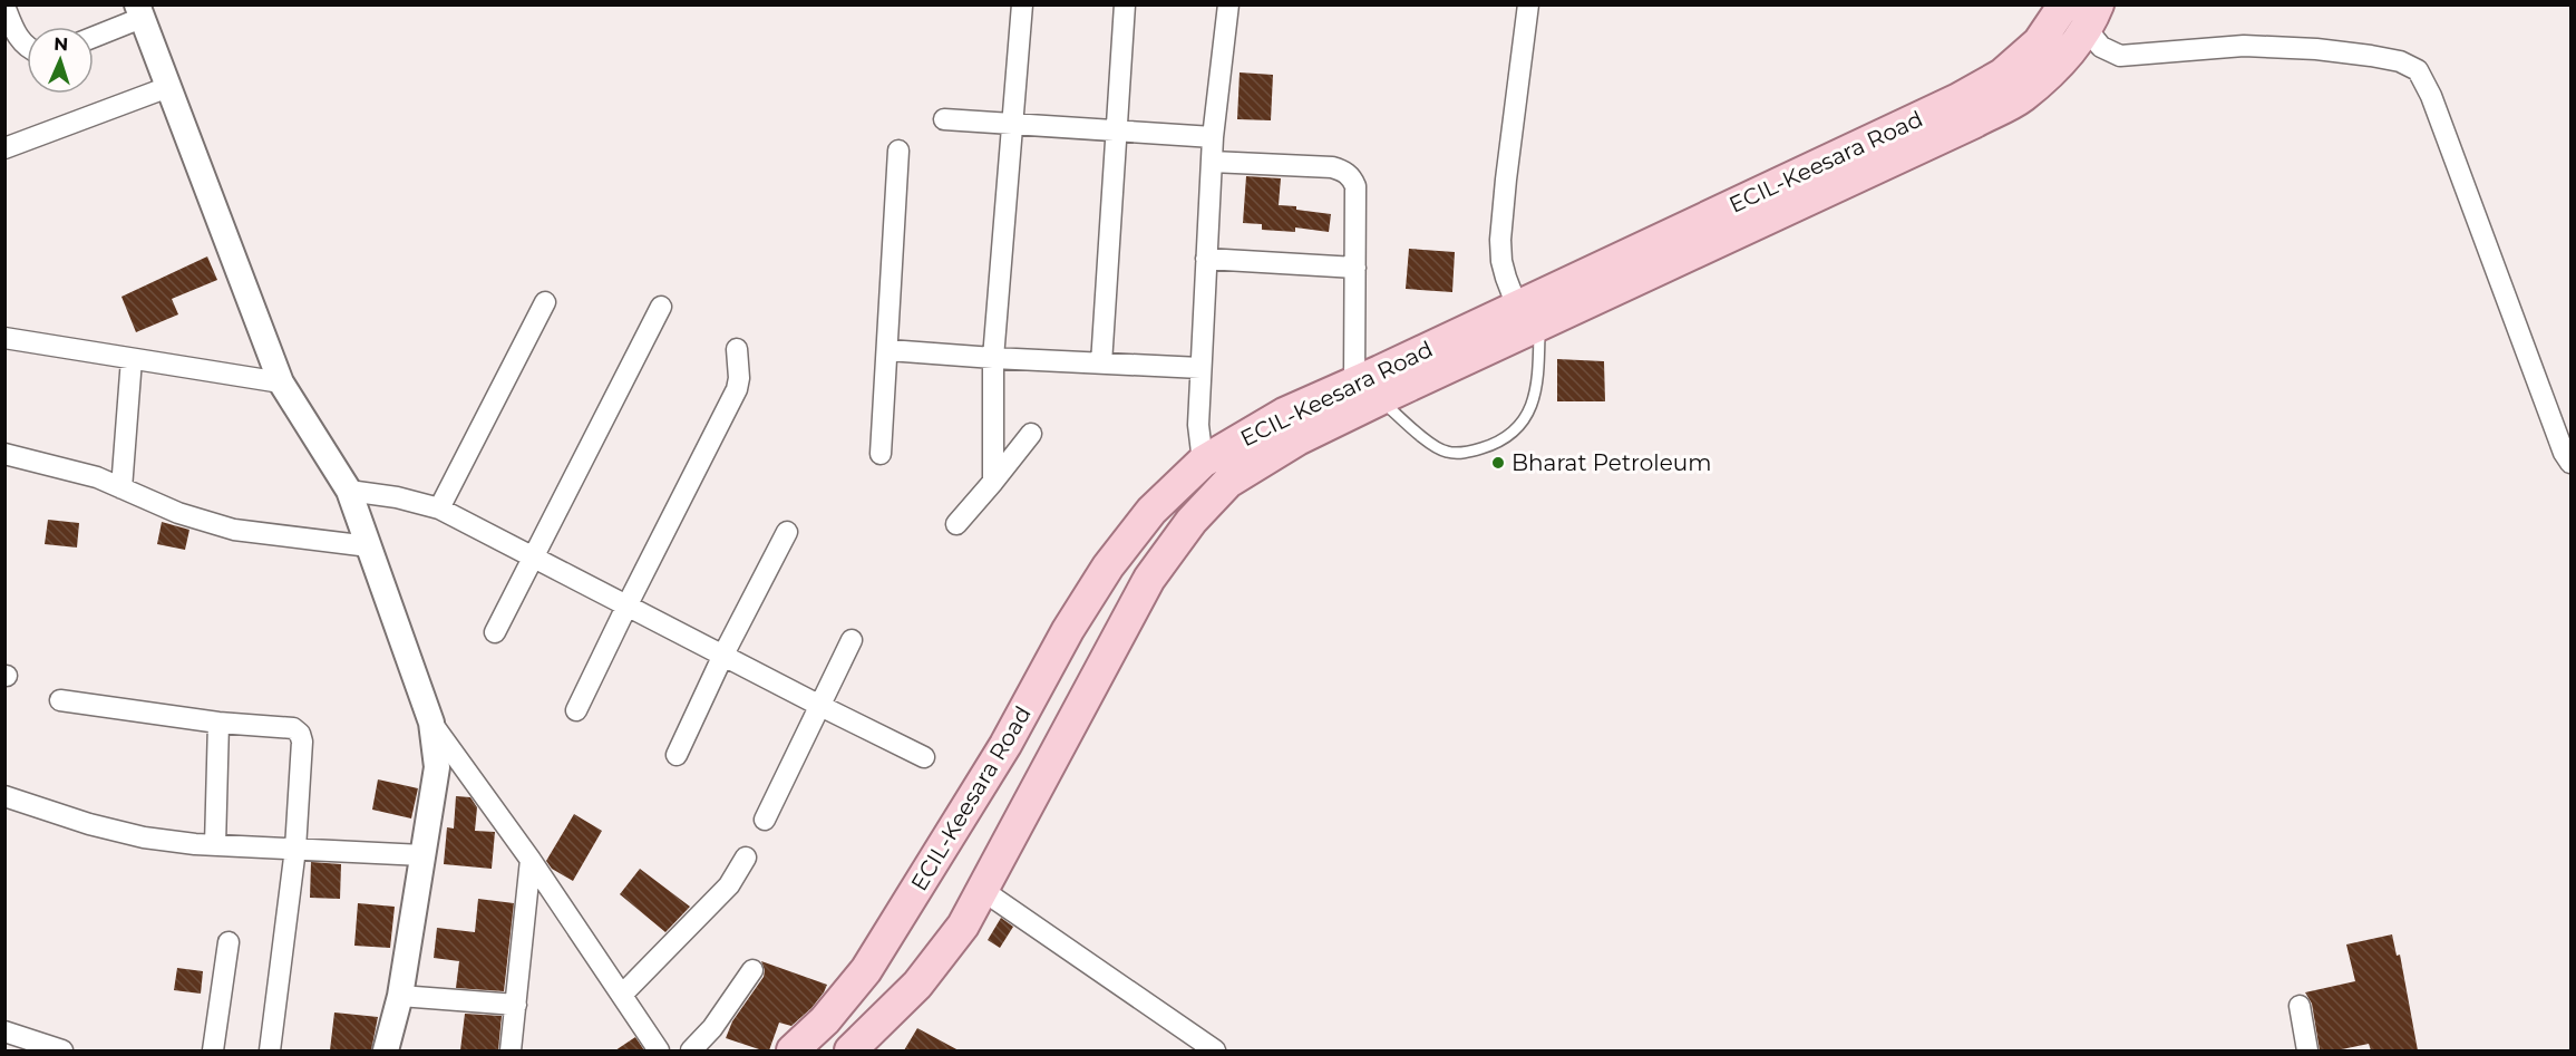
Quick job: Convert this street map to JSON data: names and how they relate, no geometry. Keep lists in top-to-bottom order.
{
  "streets": {
    "main road": ["ECIL-Keesara Road"]
  },
  "places": ["Bharat Petroleum"],
  "north": "top"
}
